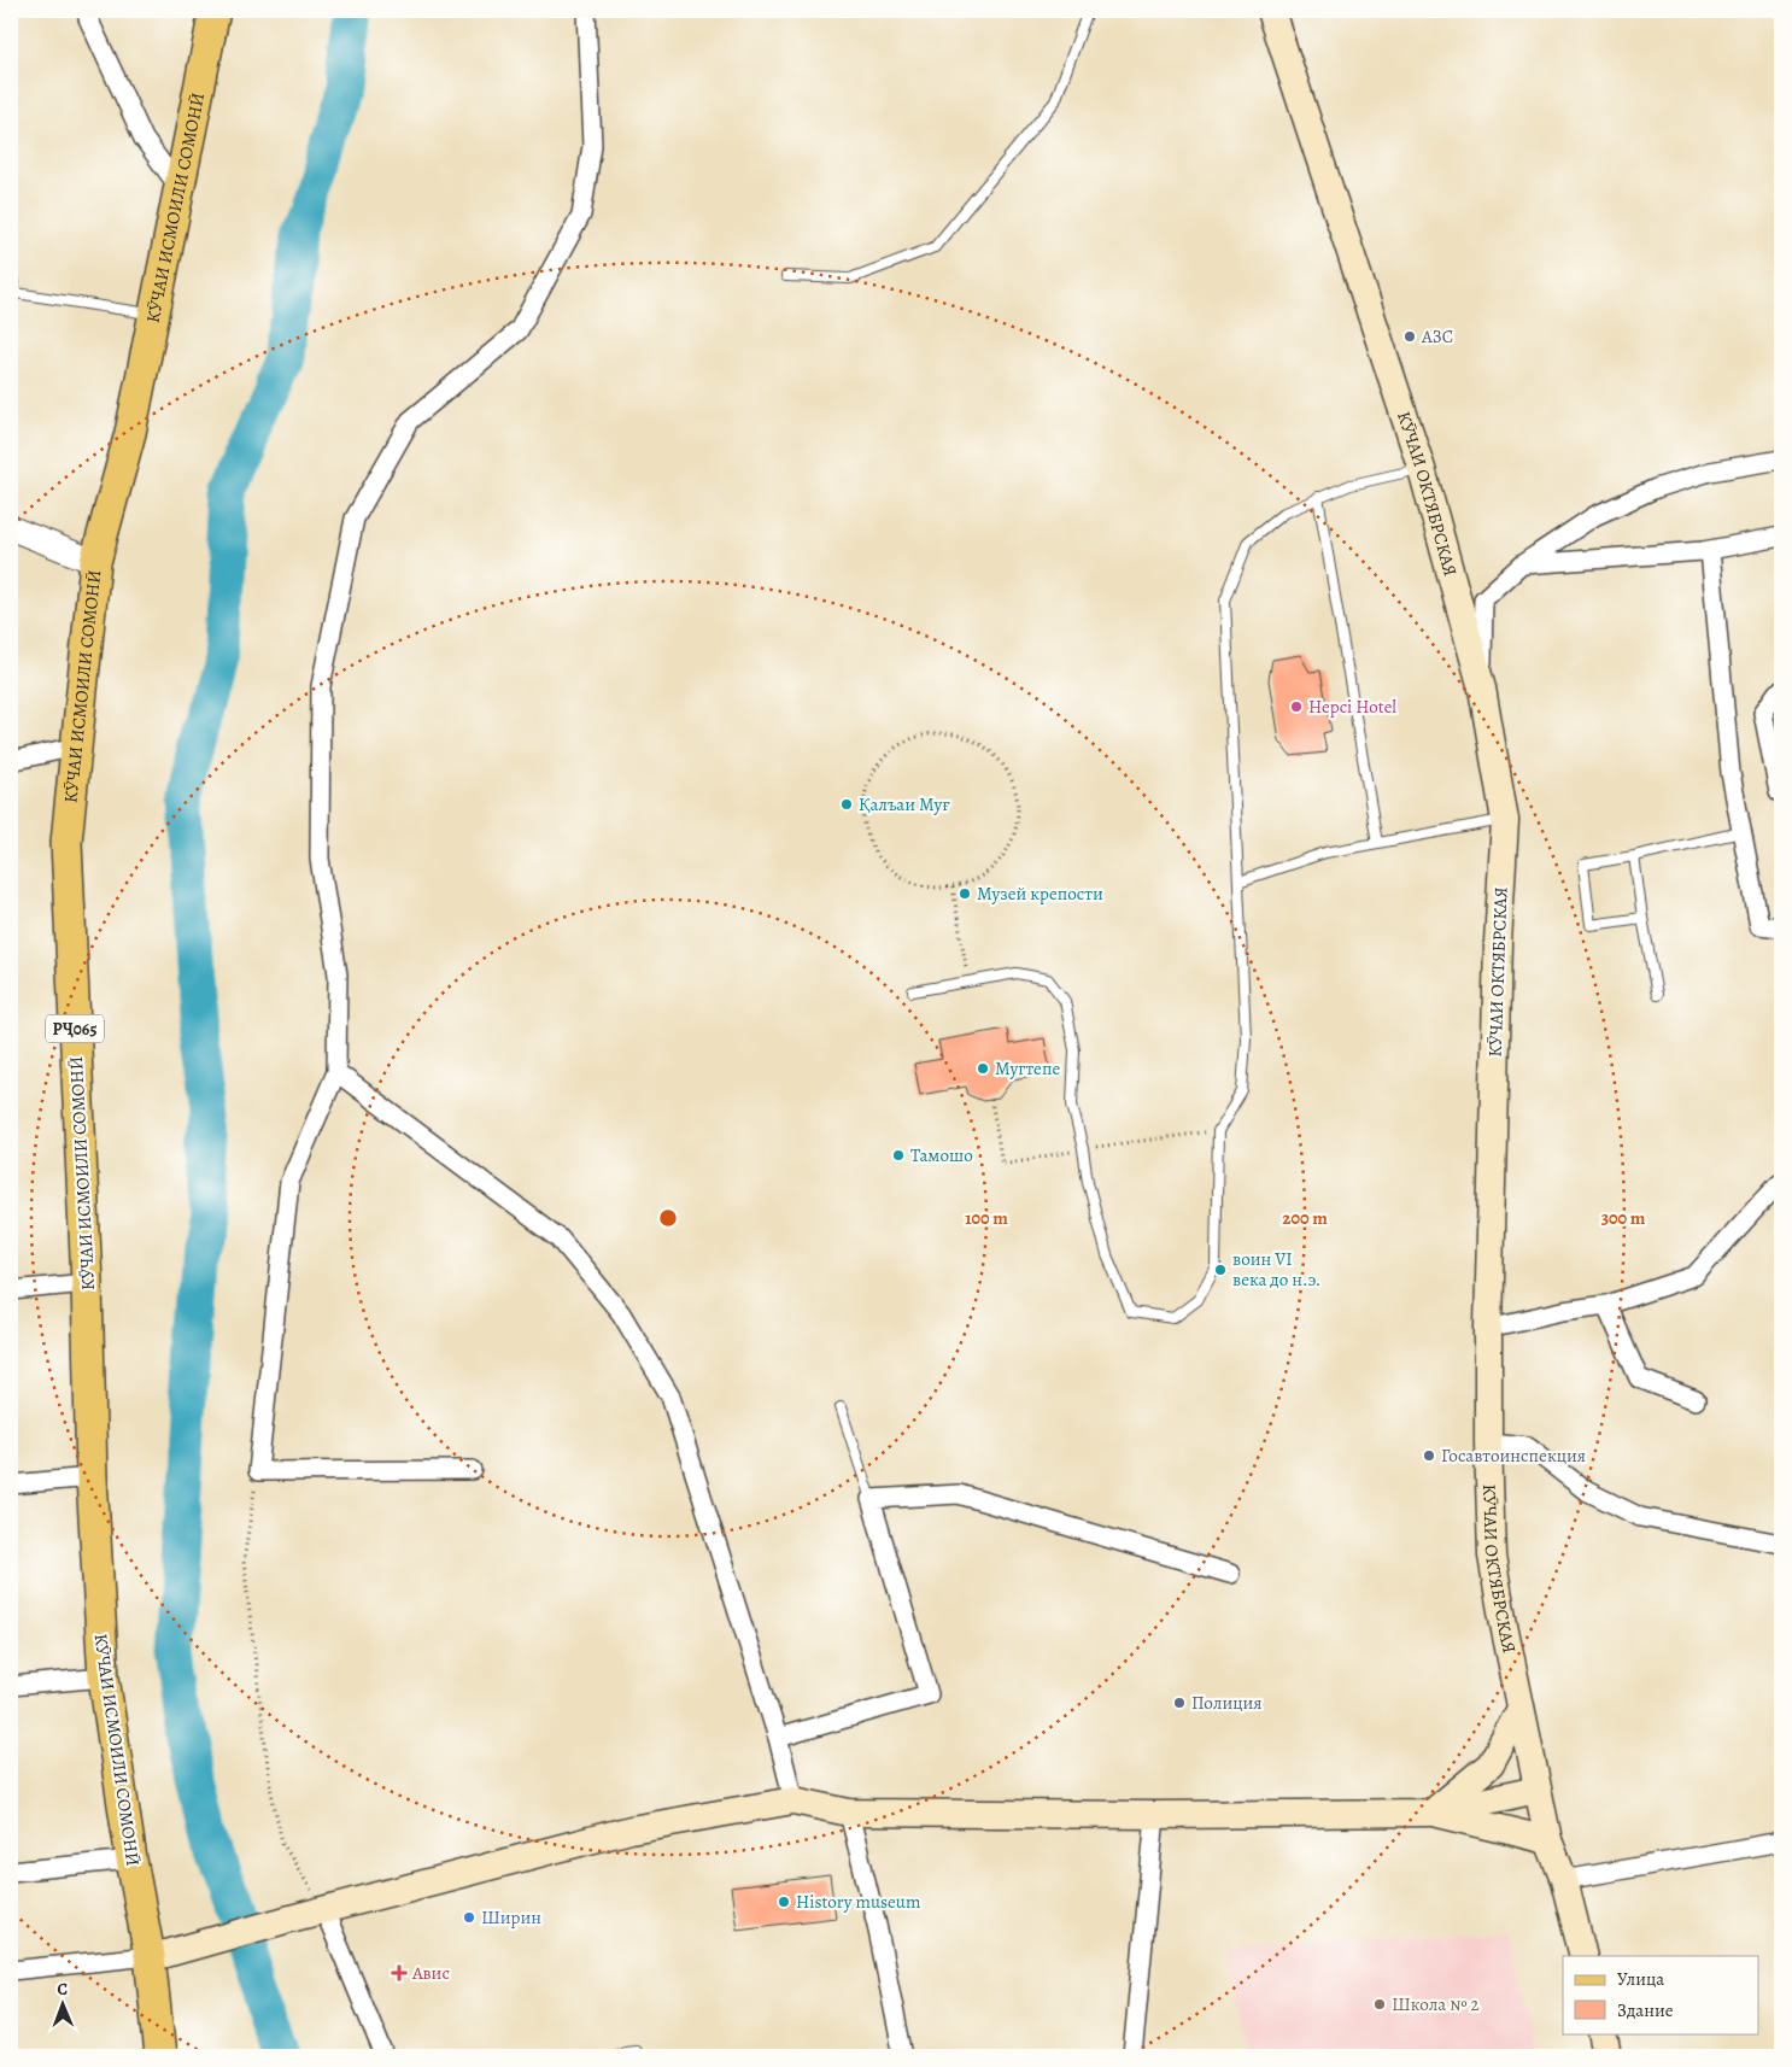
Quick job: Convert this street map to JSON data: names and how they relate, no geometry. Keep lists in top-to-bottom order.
{
  "streets": {
    "main road": ["КӮЧАИ ИСМОИЛИ СОМОНӢ", "КӮЧАИ ОКТЯБРСКАЯ", "РҶ065"]
  },
  "places": {
    "other": [
      "АЗС",
      "Hepci Hotel",
      "Қалъаи Муғ",
      "Музей крепости",
      "Мугтепе",
      "Тамошо",
      "воин VI века до н.э.",
      "Госавтоинспекция",
      "Полиция",
      "History museum",
      "Ширин",
      "Школа № 2"
    ],
    "health": ["Авис"]
  },
  "legend": ["Улица", "Здание"],
  "north": "top",
  "rings": ["100 m", "200 m", "300 m"]
}
